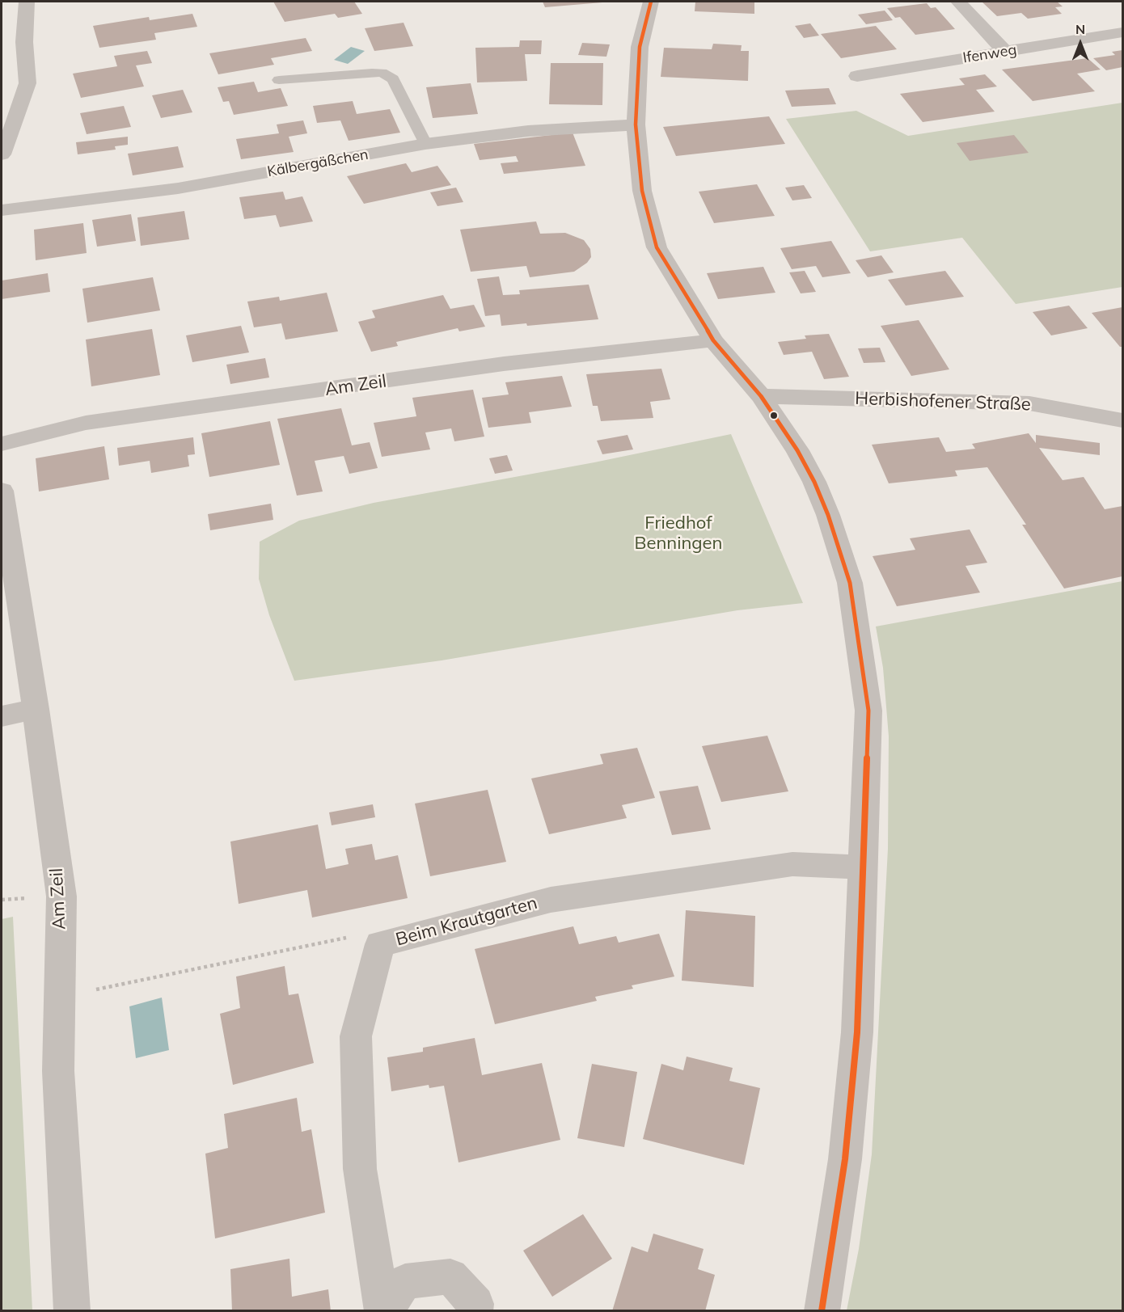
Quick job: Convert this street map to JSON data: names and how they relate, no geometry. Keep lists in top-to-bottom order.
{
  "streets": {
    "street": [
      "Ifenweg",
      "Kälbergäßchen",
      "Am Zeil",
      "Herbishofener Straße",
      "Beim Krautgarten"
    ]
  },
  "parks": ["Friedhof Benningen"],
  "north": "top"
}
